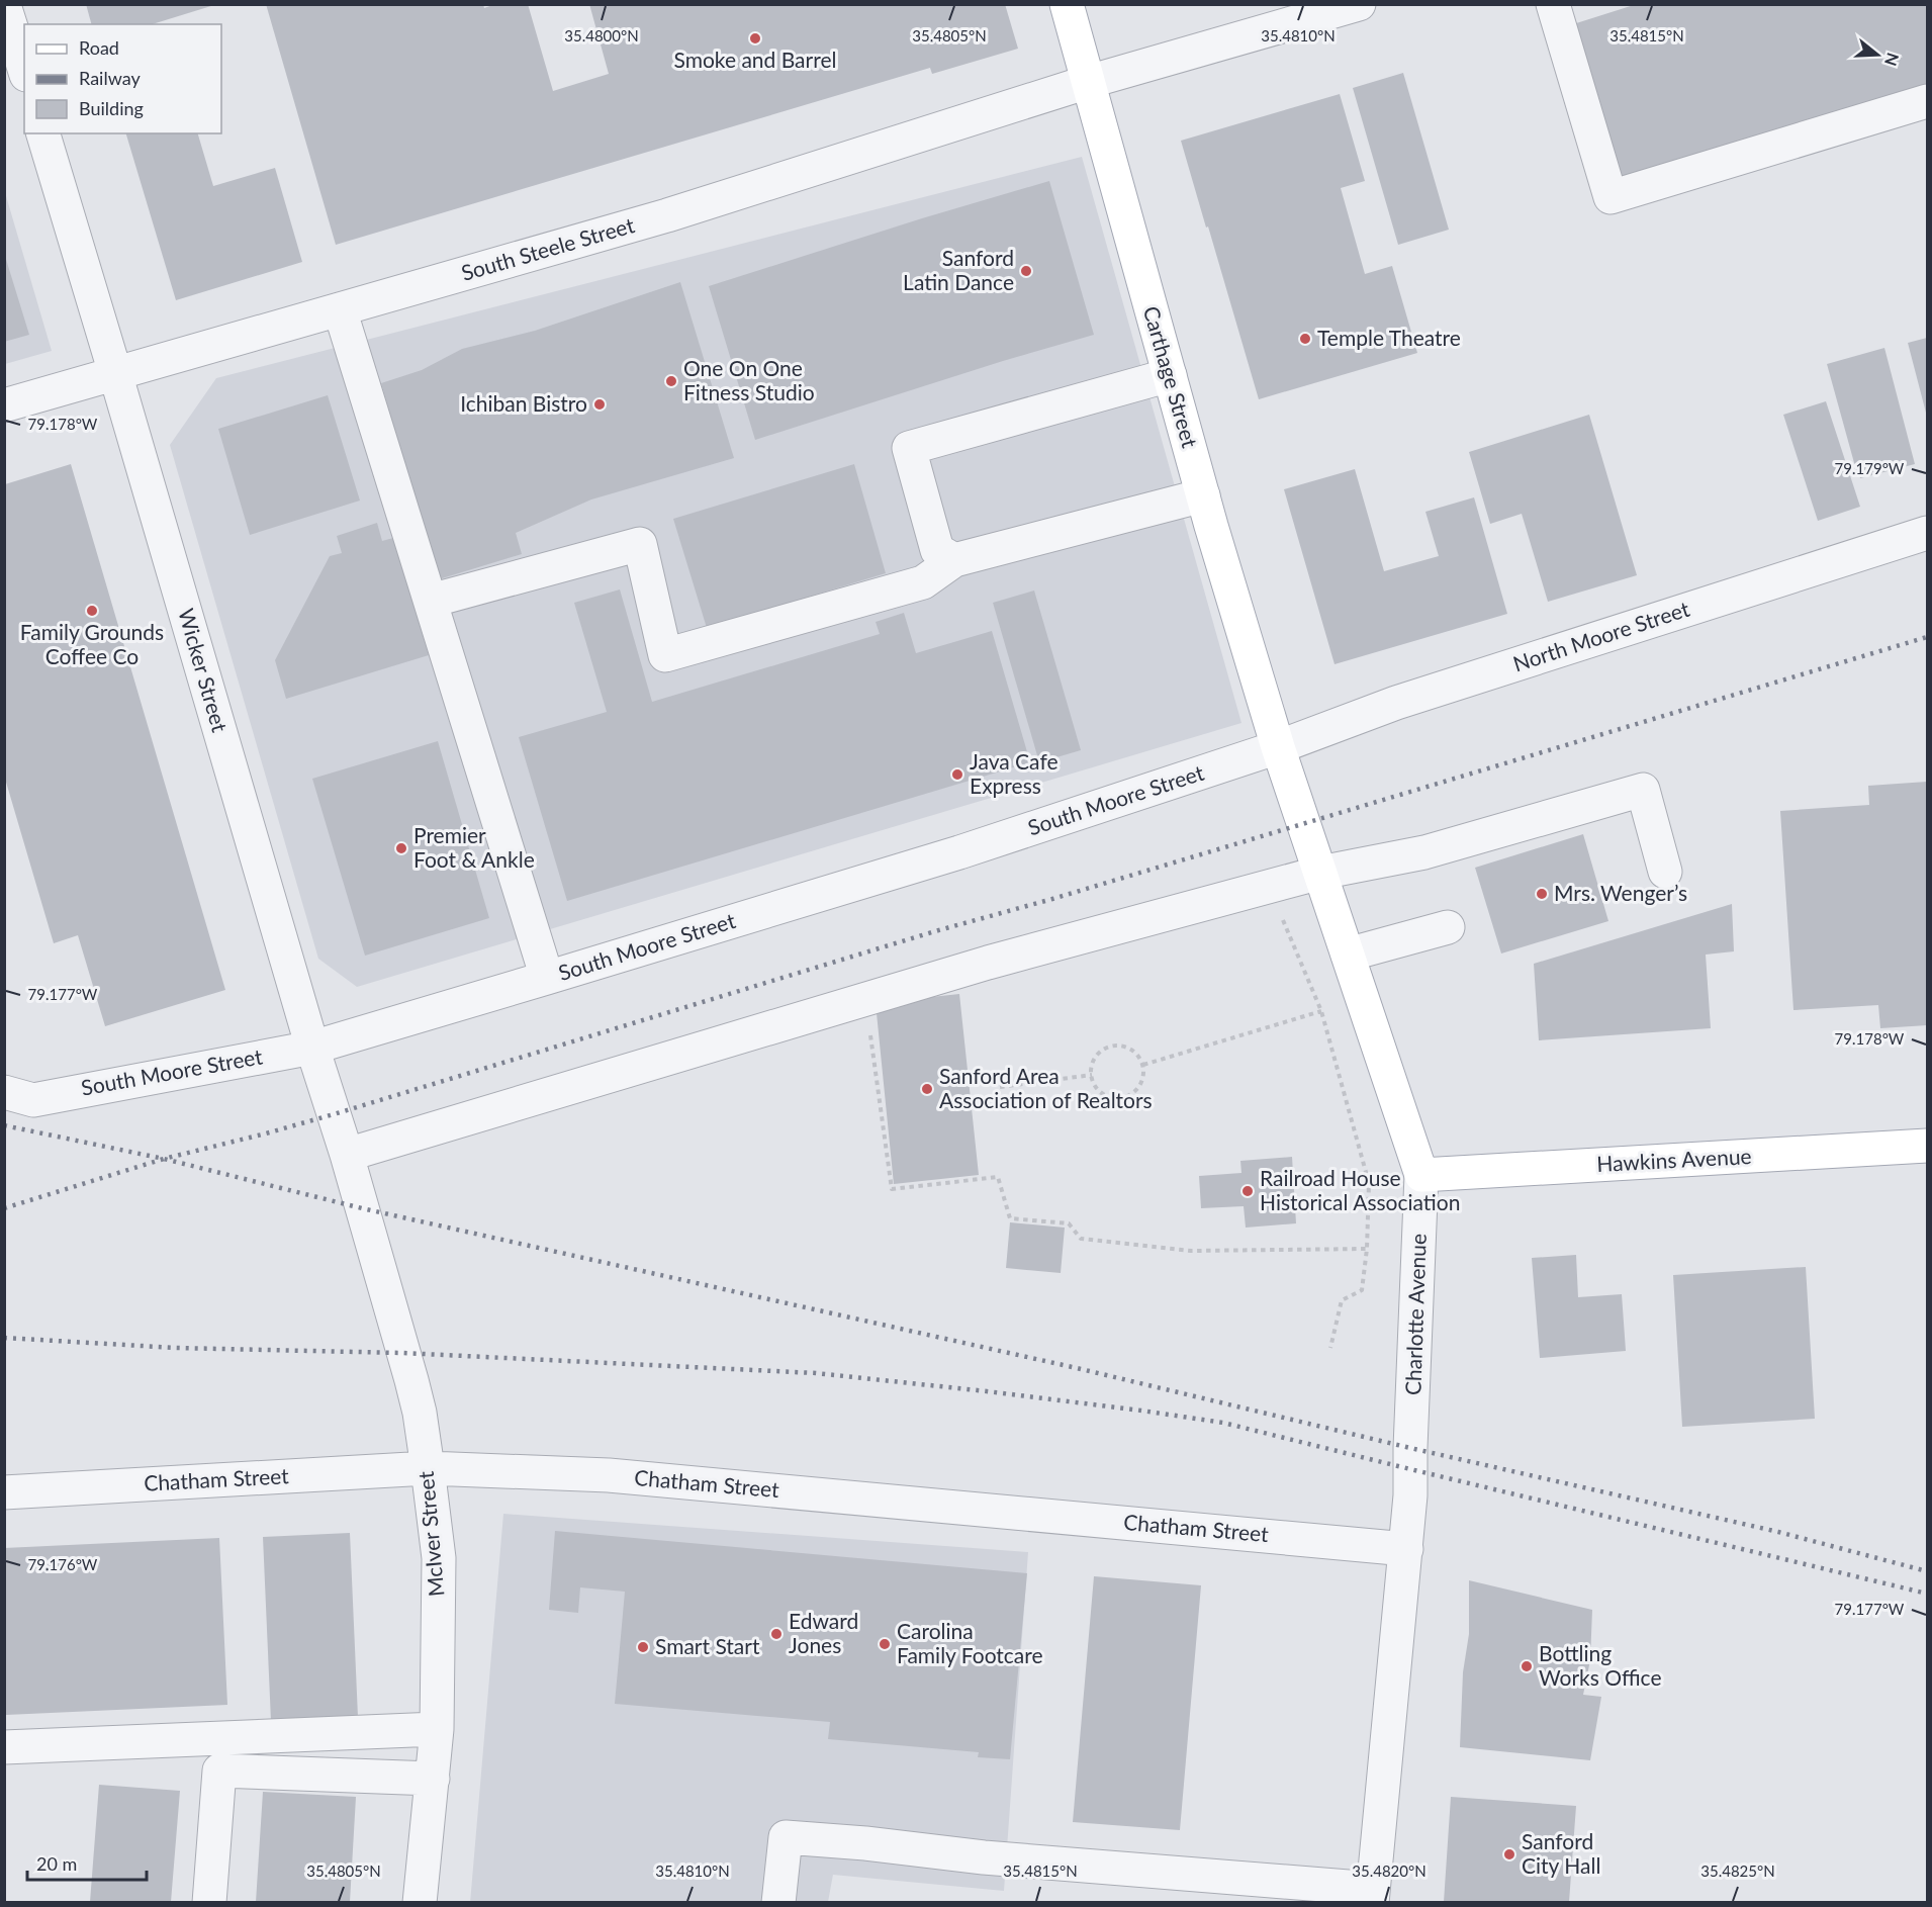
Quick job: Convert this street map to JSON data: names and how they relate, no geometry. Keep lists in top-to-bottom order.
{
  "streets": {
    "main road": ["Carthage Street", "Hawkins Avenue", "Charlotte Avenue"],
    "street": [
      "South Steele Street",
      "North Moore Street",
      "Wicker Street",
      "South Moore Street",
      "Chatham Street",
      "McIver Street"
    ]
  },
  "crossings": [
    ["South Steele Street", "Carthage Street"],
    ["South Steele Street", "Wicker Street"],
    ["Carthage Street", "North Moore Street"],
    ["Carthage Street", "South Moore Street"],
    ["Carthage Street", "Charlotte Avenue"],
    ["North Moore Street", "South Moore Street"],
    ["North Moore Street", "Charlotte Avenue"],
    ["Wicker Street", "South Moore Street"],
    ["Wicker Street", "McIver Street"],
    ["South Moore Street", "Charlotte Avenue"],
    ["Hawkins Avenue", "Charlotte Avenue"],
    ["Charlotte Avenue", "Chatham Street"],
    ["Chatham Street", "McIver Street"]
  ],
  "places": [
    "Smoke and Barrel",
    "Sanford Latin Dance",
    "Temple Theatre",
    "One On One Fitness Studio",
    "Ichiban Bistro",
    "Family Grounds Coffee Co",
    "Java Cafe Express",
    "Premier Foot & Ankle",
    "Mrs. Wenger’s",
    "Sanford Area Association of Realtors",
    "Railroad House Historical Association",
    "Edward Jones",
    "Carolina Family Footcare",
    "Smart Start",
    "Bottling Works Office",
    "Sanford City Hall"
  ],
  "legend": ["Road", "Railway", "Building"],
  "scale_bar": "20 m",
  "north": "right",
  "coordinates": [
    "35.4800°N",
    "35.4805°N",
    "35.4810°N",
    "35.4815°N",
    "79.178°W",
    "79.179°W",
    "79.177°W",
    "79.176°W",
    "35.4820°N",
    "35.4825°N"
  ]
}
